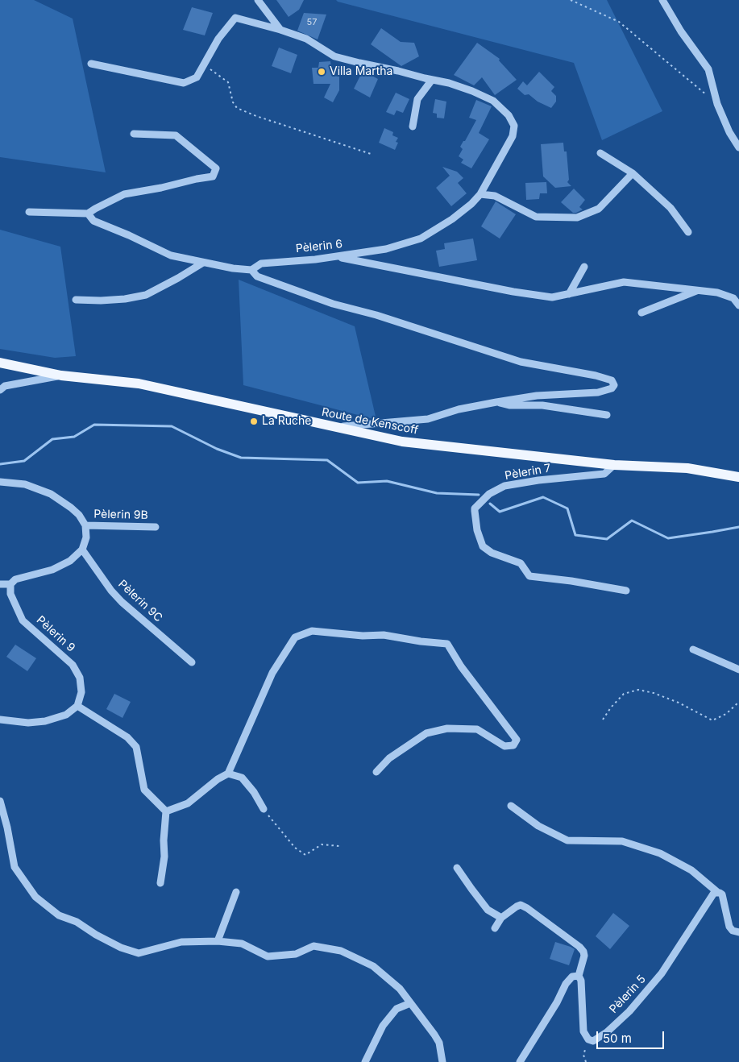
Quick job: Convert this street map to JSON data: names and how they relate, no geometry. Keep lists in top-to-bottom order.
{
  "streets": {
    "main road": ["Route de Kenscoff"],
    "street": [
      "Pèlerin 6",
      "Pèlerin 7",
      "Pèlerin 9B",
      "Pèlerin 9C",
      "Pèlerin 9",
      "Pèlerin 5"
    ]
  },
  "crossings": [
    ["Route de Kenscoff", "Pèlerin 7"]
  ],
  "places": ["Villa Martha", "La Ruche"],
  "house_numbers": ["57"],
  "scale_bar": "50 m"
}
